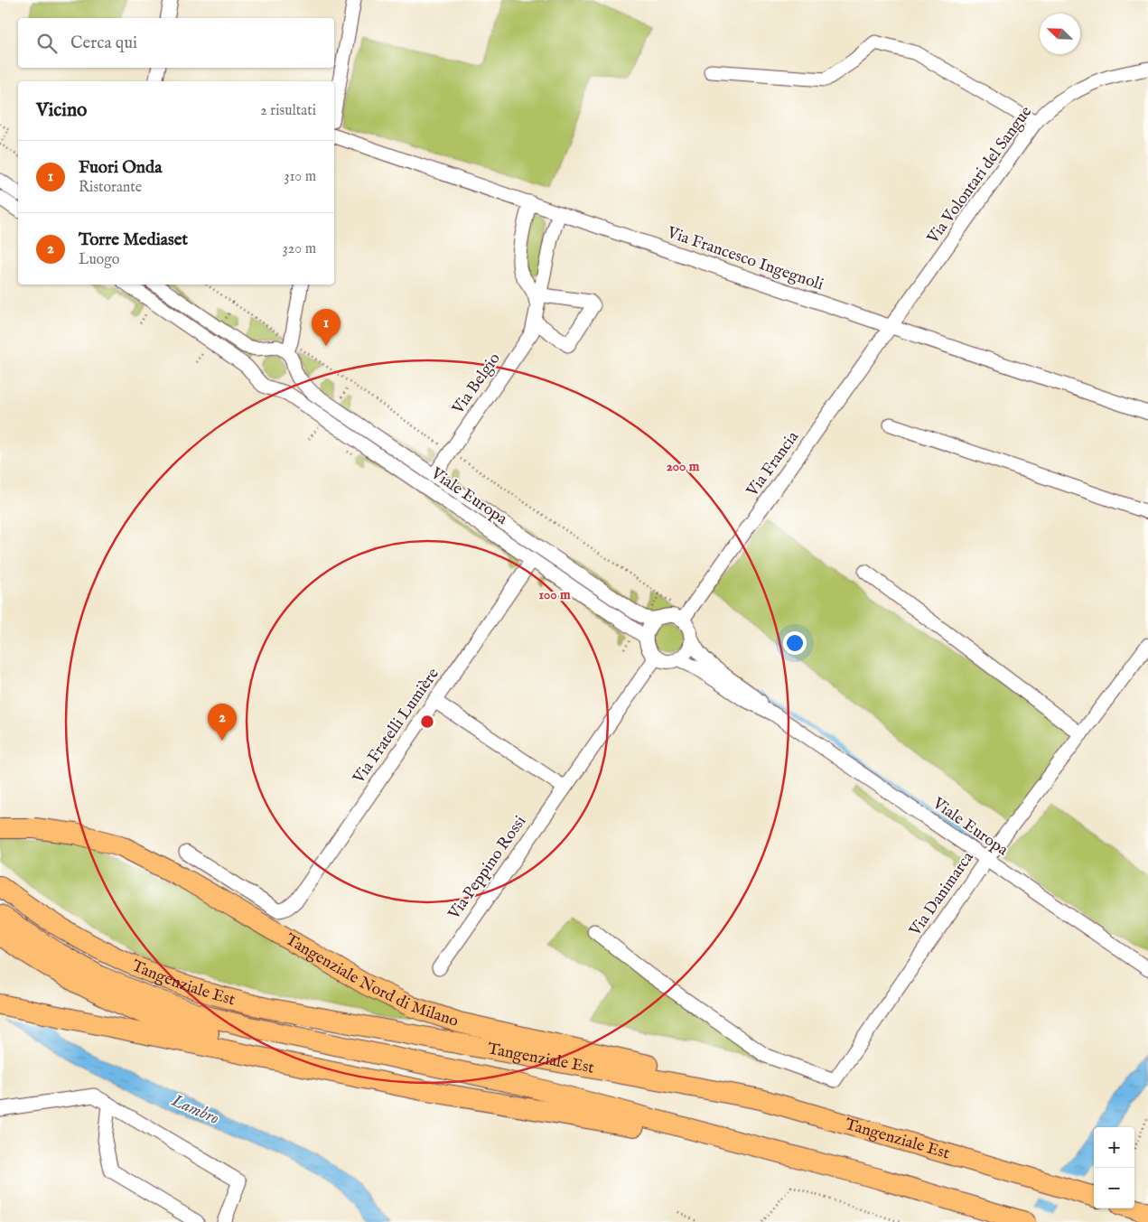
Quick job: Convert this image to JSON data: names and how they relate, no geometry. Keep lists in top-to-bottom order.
{
  "streets": {
    "highway": ["Tangenziale Nord di Milano", "Tangenziale Est"],
    "street": [
      "Via Volontari del Sangue",
      "Via Francesco Ingegnoli",
      "Via Belgio",
      "Via Francia",
      "Viale Europa",
      "Via Fratelli Lumière",
      "Via Peppino Rossi",
      "Via Danimarca"
    ]
  },
  "crossings": [
    ["Via Volontari del Sangue", "Via Francesco Ingegnoli"],
    ["Via Volontari del Sangue", "Via Francia"],
    ["Via Francesco Ingegnoli", "Via Belgio"],
    ["Via Francesco Ingegnoli", "Via Francia"],
    ["Via Belgio", "Viale Europa"],
    ["Via Francia", "Viale Europa"],
    ["Via Francia", "Via Peppino Rossi"],
    ["Viale Europa", "Via Fratelli Lumière"],
    ["Viale Europa", "Via Peppino Rossi"],
    ["Viale Europa", "Via Danimarca"],
    ["Tangenziale Nord di Milano", "Tangenziale Est"]
  ],
  "water": ["Lambro"],
  "north": "top left",
  "page": {
    "search": "Cerca qui",
    "heading": ["Vicino", "2 risultati"],
    "list": [
      {
        "mark": "1",
        "name": "Fuori Onda",
        "note": "Ristorante",
        "value": "310 m"
      },
      {
        "mark": "2",
        "name": "Torre Mediaset",
        "note": "Luogo",
        "value": "320 m"
      }
    ],
    "pins": ["1", "2"],
    "map_buttons": ["+", "−"]
  },
  "rings": ["200 m", "100 m"]
}
